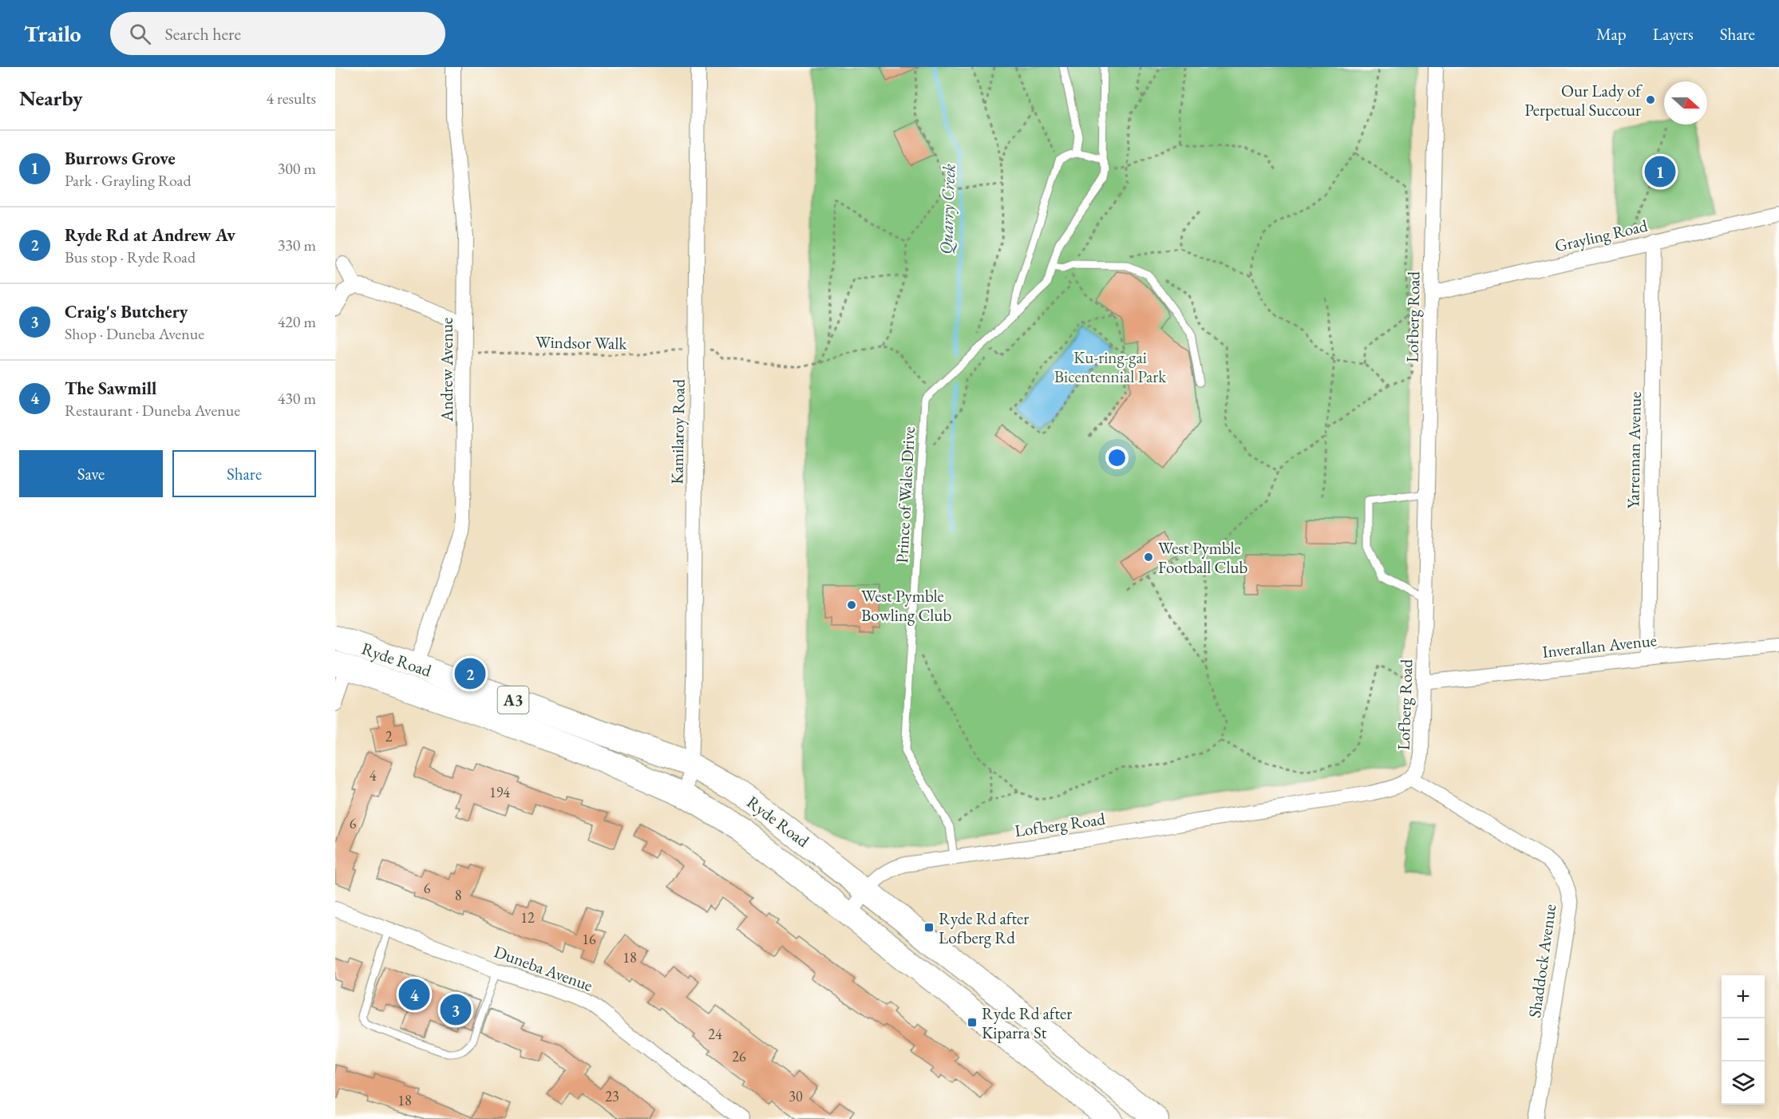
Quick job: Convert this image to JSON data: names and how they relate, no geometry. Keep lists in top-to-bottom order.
{
  "streets": {
    "highway": ["Ryde Road", "A3"],
    "street": [
      "Grayling Road",
      "Lofberg Road",
      "Andrew Avenue",
      "Kamilaroy Road",
      "Yarrennan Avenue",
      "Inverallan Avenue",
      "Shaddock Avenue",
      "Duneba Avenue"
    ],
    "lane": ["Prince of Wales Drive"],
    "path": ["Windsor Walk"]
  },
  "crossings": [
    ["Grayling Road", "Lofberg Road"],
    ["Grayling Road", "Yarrennan Avenue"],
    ["Lofberg Road", "Prince of Wales Drive"],
    ["Lofberg Road", "Inverallan Avenue"],
    ["Lofberg Road", "Ryde Road"],
    ["Lofberg Road", "Shaddock Avenue"],
    ["Windsor Walk", "Andrew Avenue"],
    ["Windsor Walk", "Kamilaroy Road"],
    ["Andrew Avenue", "Ryde Road"],
    ["Kamilaroy Road", "Ryde Road"],
    ["Yarrennan Avenue", "Inverallan Avenue"]
  ],
  "water": ["Quarry Creek"],
  "parks": ["Ku-ring-gai Bicentennial Park"],
  "places": {
    "other": ["Our Lady of Perpetual Succour", "West Pymble Football Club", "West Pymble Bowling Club"],
    "transit": ["Ryde Rd after Lofberg Rd", "Ryde Rd after Kiparra St"]
  },
  "house_numbers": [
    "2",
    "4",
    "194",
    "6",
    "6",
    "8",
    "12",
    "16",
    "18",
    "24",
    "26",
    "23",
    "30",
    "18"
  ],
  "north": "right",
  "page": {
    "header": "Trailo",
    "search": "Search here",
    "nav": ["Map", "Layers", "Share"],
    "heading": ["Nearby", "4 results"],
    "list": [
      {
        "mark": "1",
        "name": "Burrows Grove",
        "note": "Park · Grayling Road",
        "value": "300 m"
      },
      {
        "mark": "2",
        "name": "Ryde Rd at Andrew Av",
        "note": "Bus stop · Ryde Road",
        "value": "330 m"
      },
      {
        "mark": "3",
        "name": "Craig's Butchery",
        "note": "Shop · Duneba Avenue",
        "value": "420 m"
      },
      {
        "mark": "4",
        "name": "The Sawmill",
        "note": "Restaurant · Duneba Avenue",
        "value": "430 m"
      }
    ],
    "pins": [
      "1",
      "2",
      "4",
      "3"
    ],
    "buttons": ["Save", "Share"],
    "map_buttons": ["+", "−"]
  }
}
